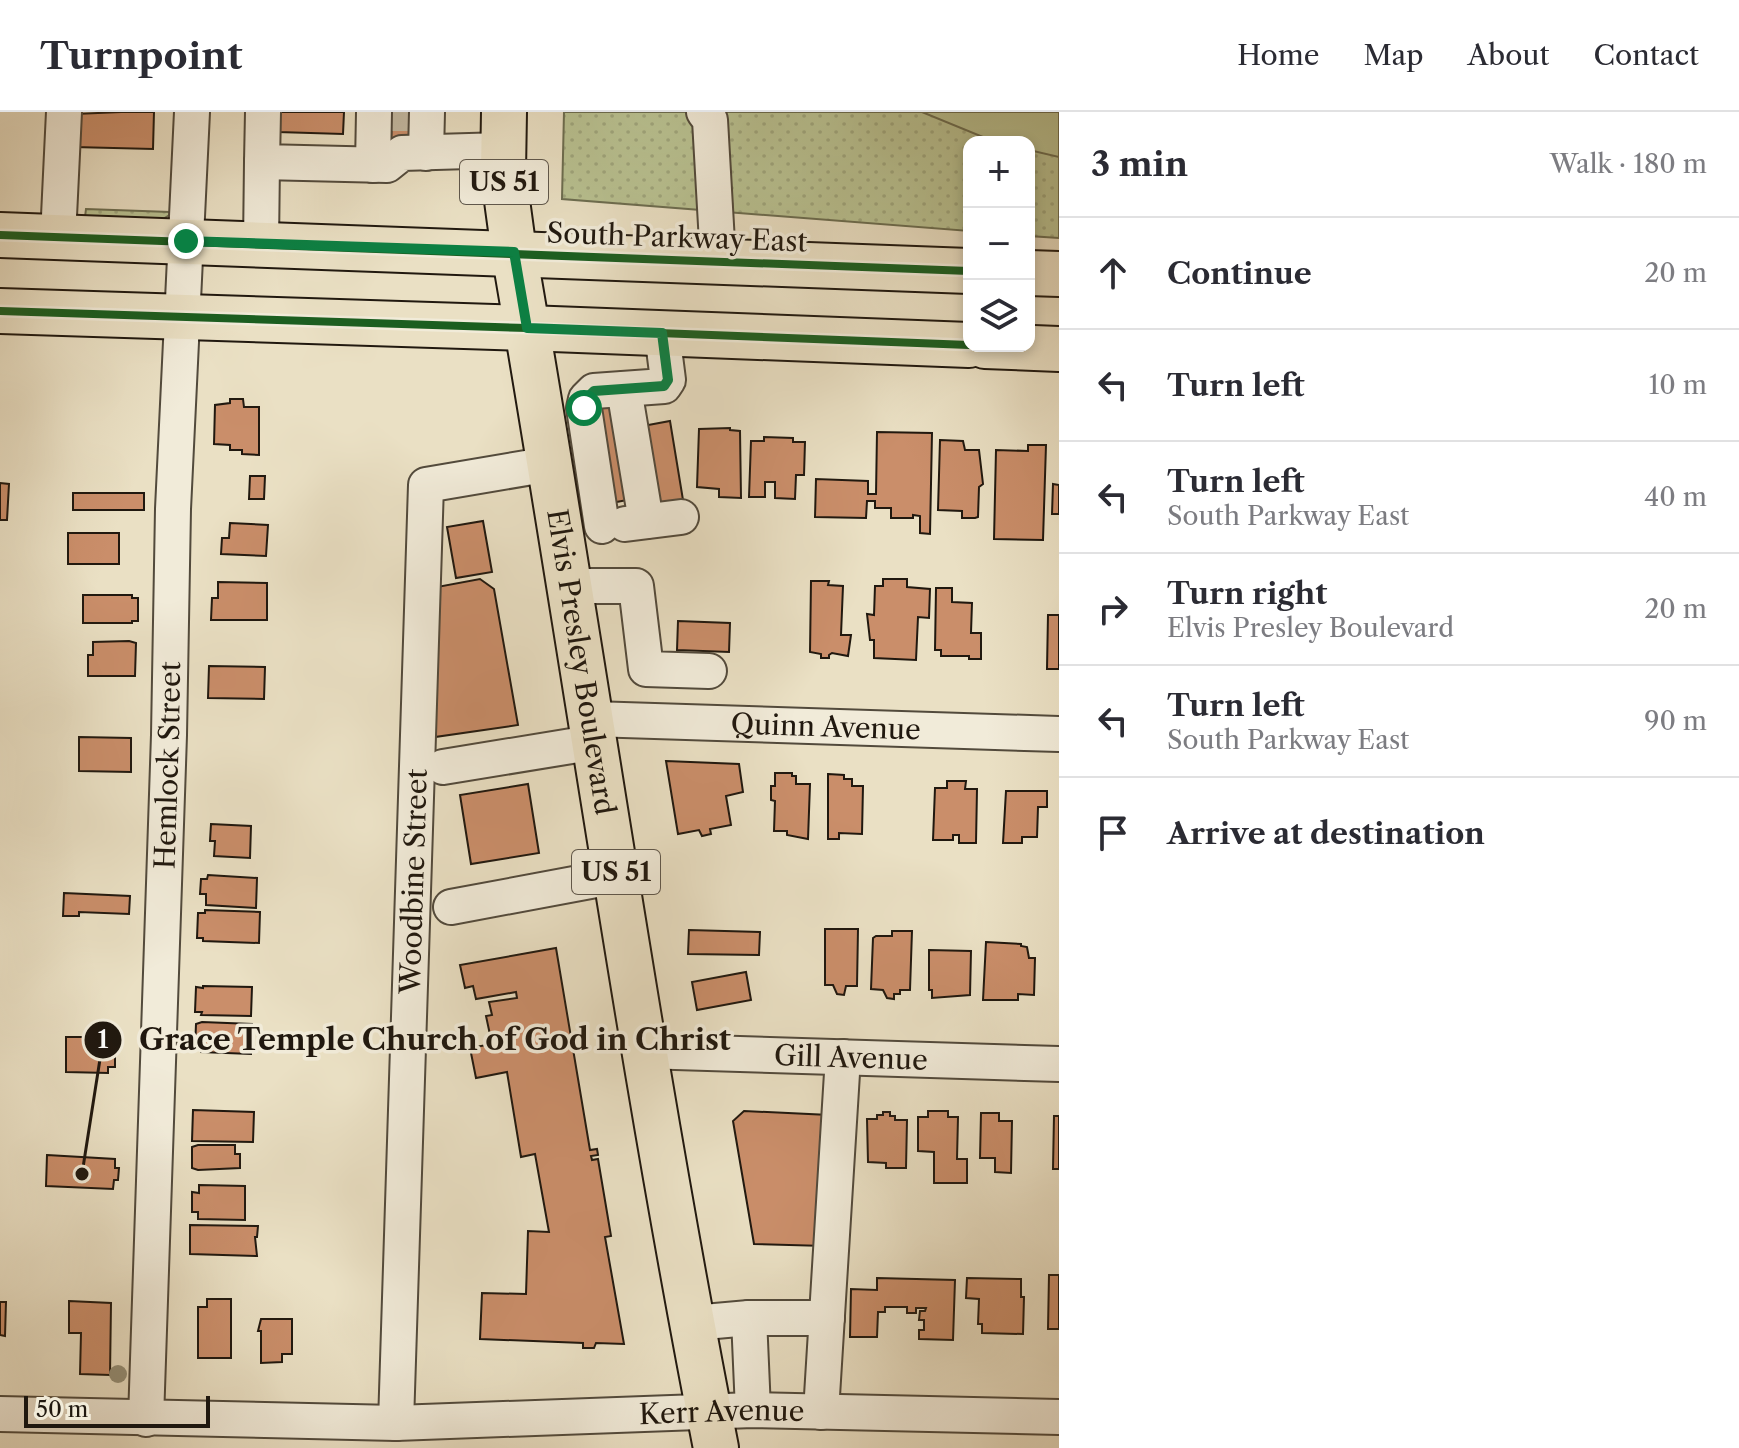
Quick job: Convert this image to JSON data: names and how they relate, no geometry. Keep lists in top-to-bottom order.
{
  "streets": {
    "main road": ["US 51", "South Parkway East", "Elvis Presley Boulevard"],
    "street": [
      "Quinn Avenue",
      "Hemlock Street",
      "Woodbine Street",
      "Gill Avenue",
      "Kerr Avenue"
    ]
  },
  "crossings": [
    ["US 51", "South Parkway East"],
    ["US 51", "Elvis Presley Boulevard"],
    ["South Parkway East", "Elvis Presley Boulevard"],
    ["South Parkway East", "Hemlock Street"],
    ["Elvis Presley Boulevard", "Quinn Avenue"],
    ["Elvis Presley Boulevard", "Woodbine Street"],
    ["Elvis Presley Boulevard", "Gill Avenue"],
    ["Elvis Presley Boulevard", "Kerr Avenue"],
    ["Hemlock Street", "Kerr Avenue"],
    ["Woodbine Street", "Kerr Avenue"]
  ],
  "places": ["Grace Temple Church of God in Christ"],
  "scale_bar": "50 m",
  "page": {
    "header": "Turnpoint",
    "nav": [
      "Home",
      "Map",
      "About",
      "Contact"
    ],
    "heading": ["3 min", "Walk · 180 m"],
    "map_buttons": ["+", "−"],
    "list": [
      ["Continue", "20 m"],
      ["Turn left", "10 m"],
      ["Turn left", "South Parkway East", "40 m"],
      ["Turn right", "Elvis Presley Boulevard", "20 m"],
      ["Turn left", "South Parkway East", "90 m"],
      "Arrive at destination"
    ],
    "scale": "50 m"
  }
}
